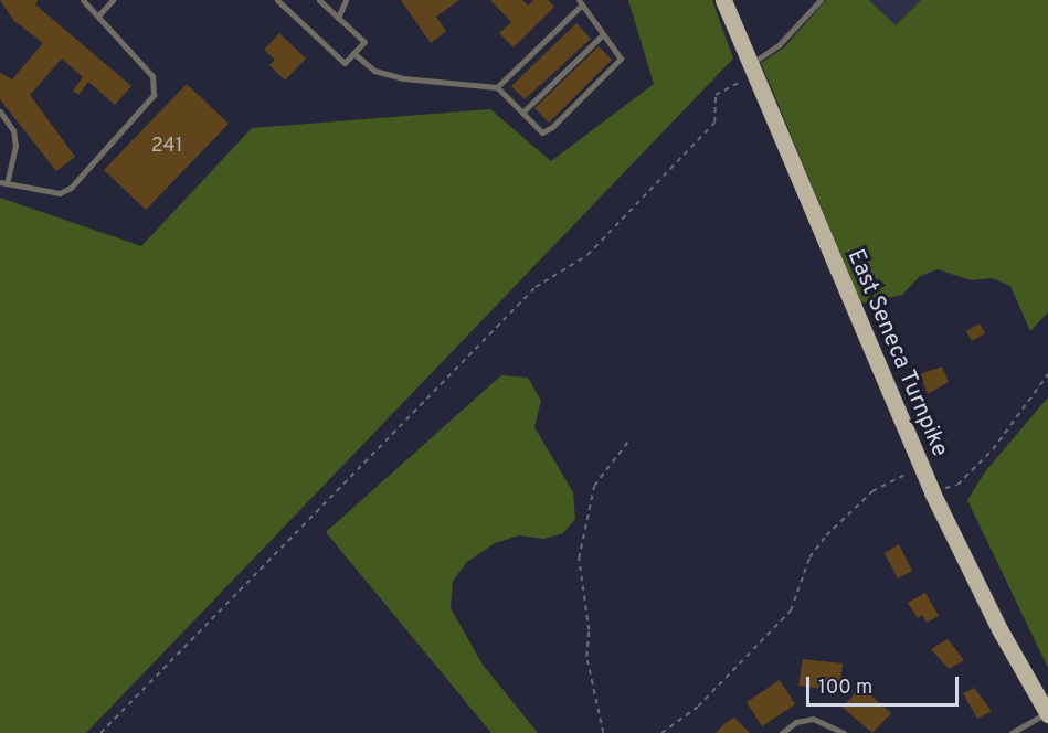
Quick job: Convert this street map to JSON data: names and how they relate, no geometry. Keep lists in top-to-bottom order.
{
  "streets": {
    "main road": ["East Seneca Turnpike"]
  },
  "house_numbers": ["241"],
  "scale_bar": "100 m"
}
